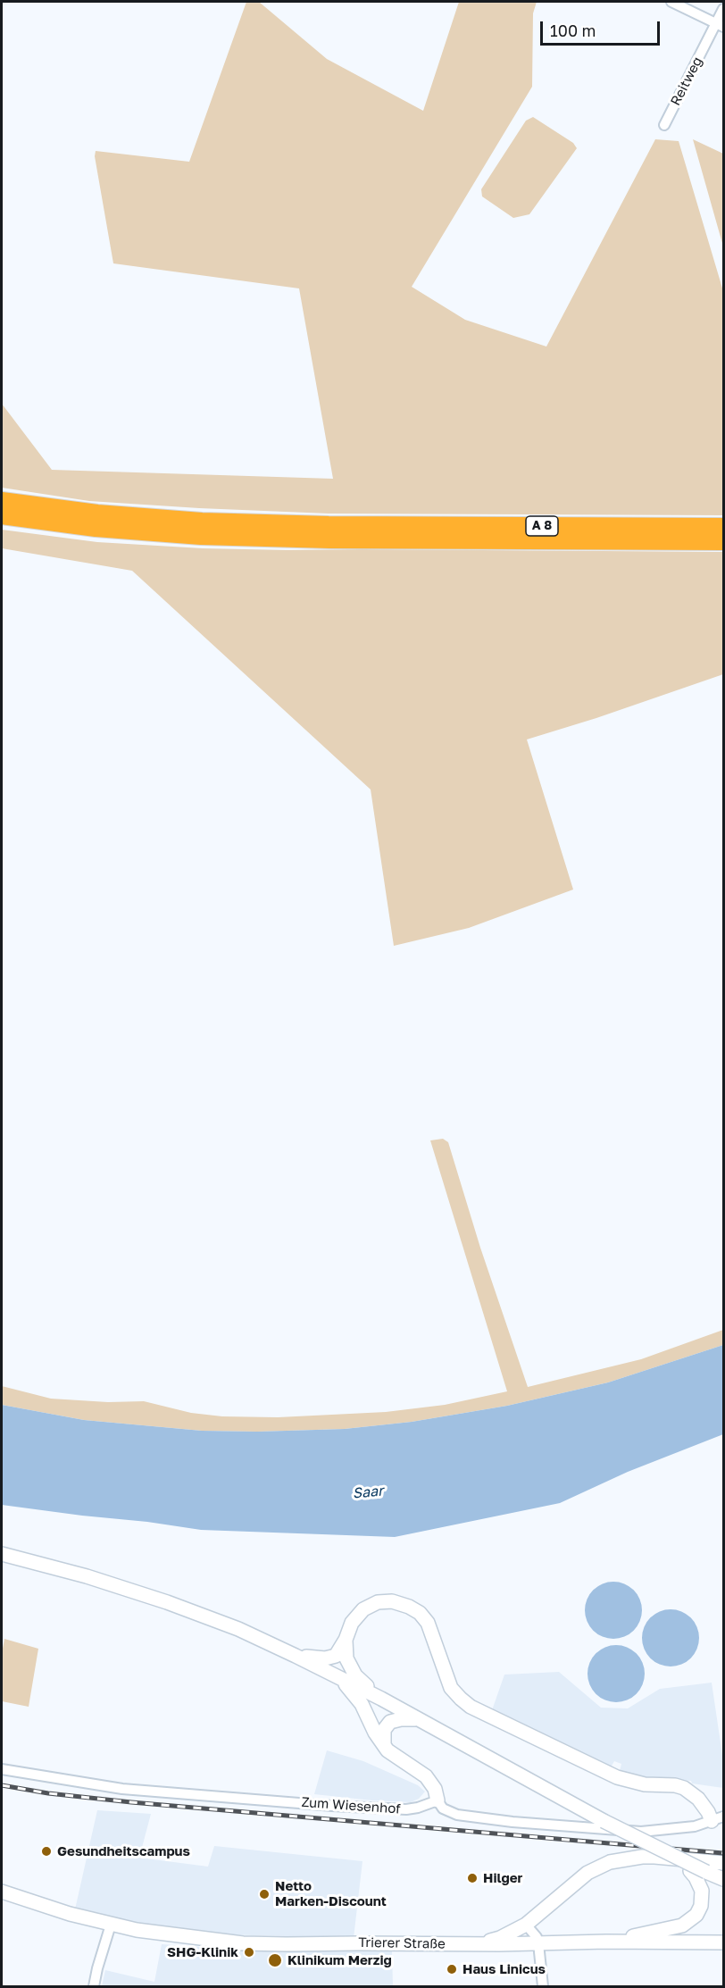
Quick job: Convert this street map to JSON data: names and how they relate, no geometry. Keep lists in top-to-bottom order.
{
  "streets": {
    "highway": ["A 8"],
    "main road": ["Trierer Straße"],
    "street": ["Reitweg", "Zum Wiesenhof"]
  },
  "water": ["Saar"],
  "places": [
    "Gesundheitscampus",
    "Hilger",
    "Netto Marken-Discount",
    "SHG-Klinik",
    "Klinikum Merzig",
    "Haus Linicus"
  ],
  "scale_bar": "100 m"
}
